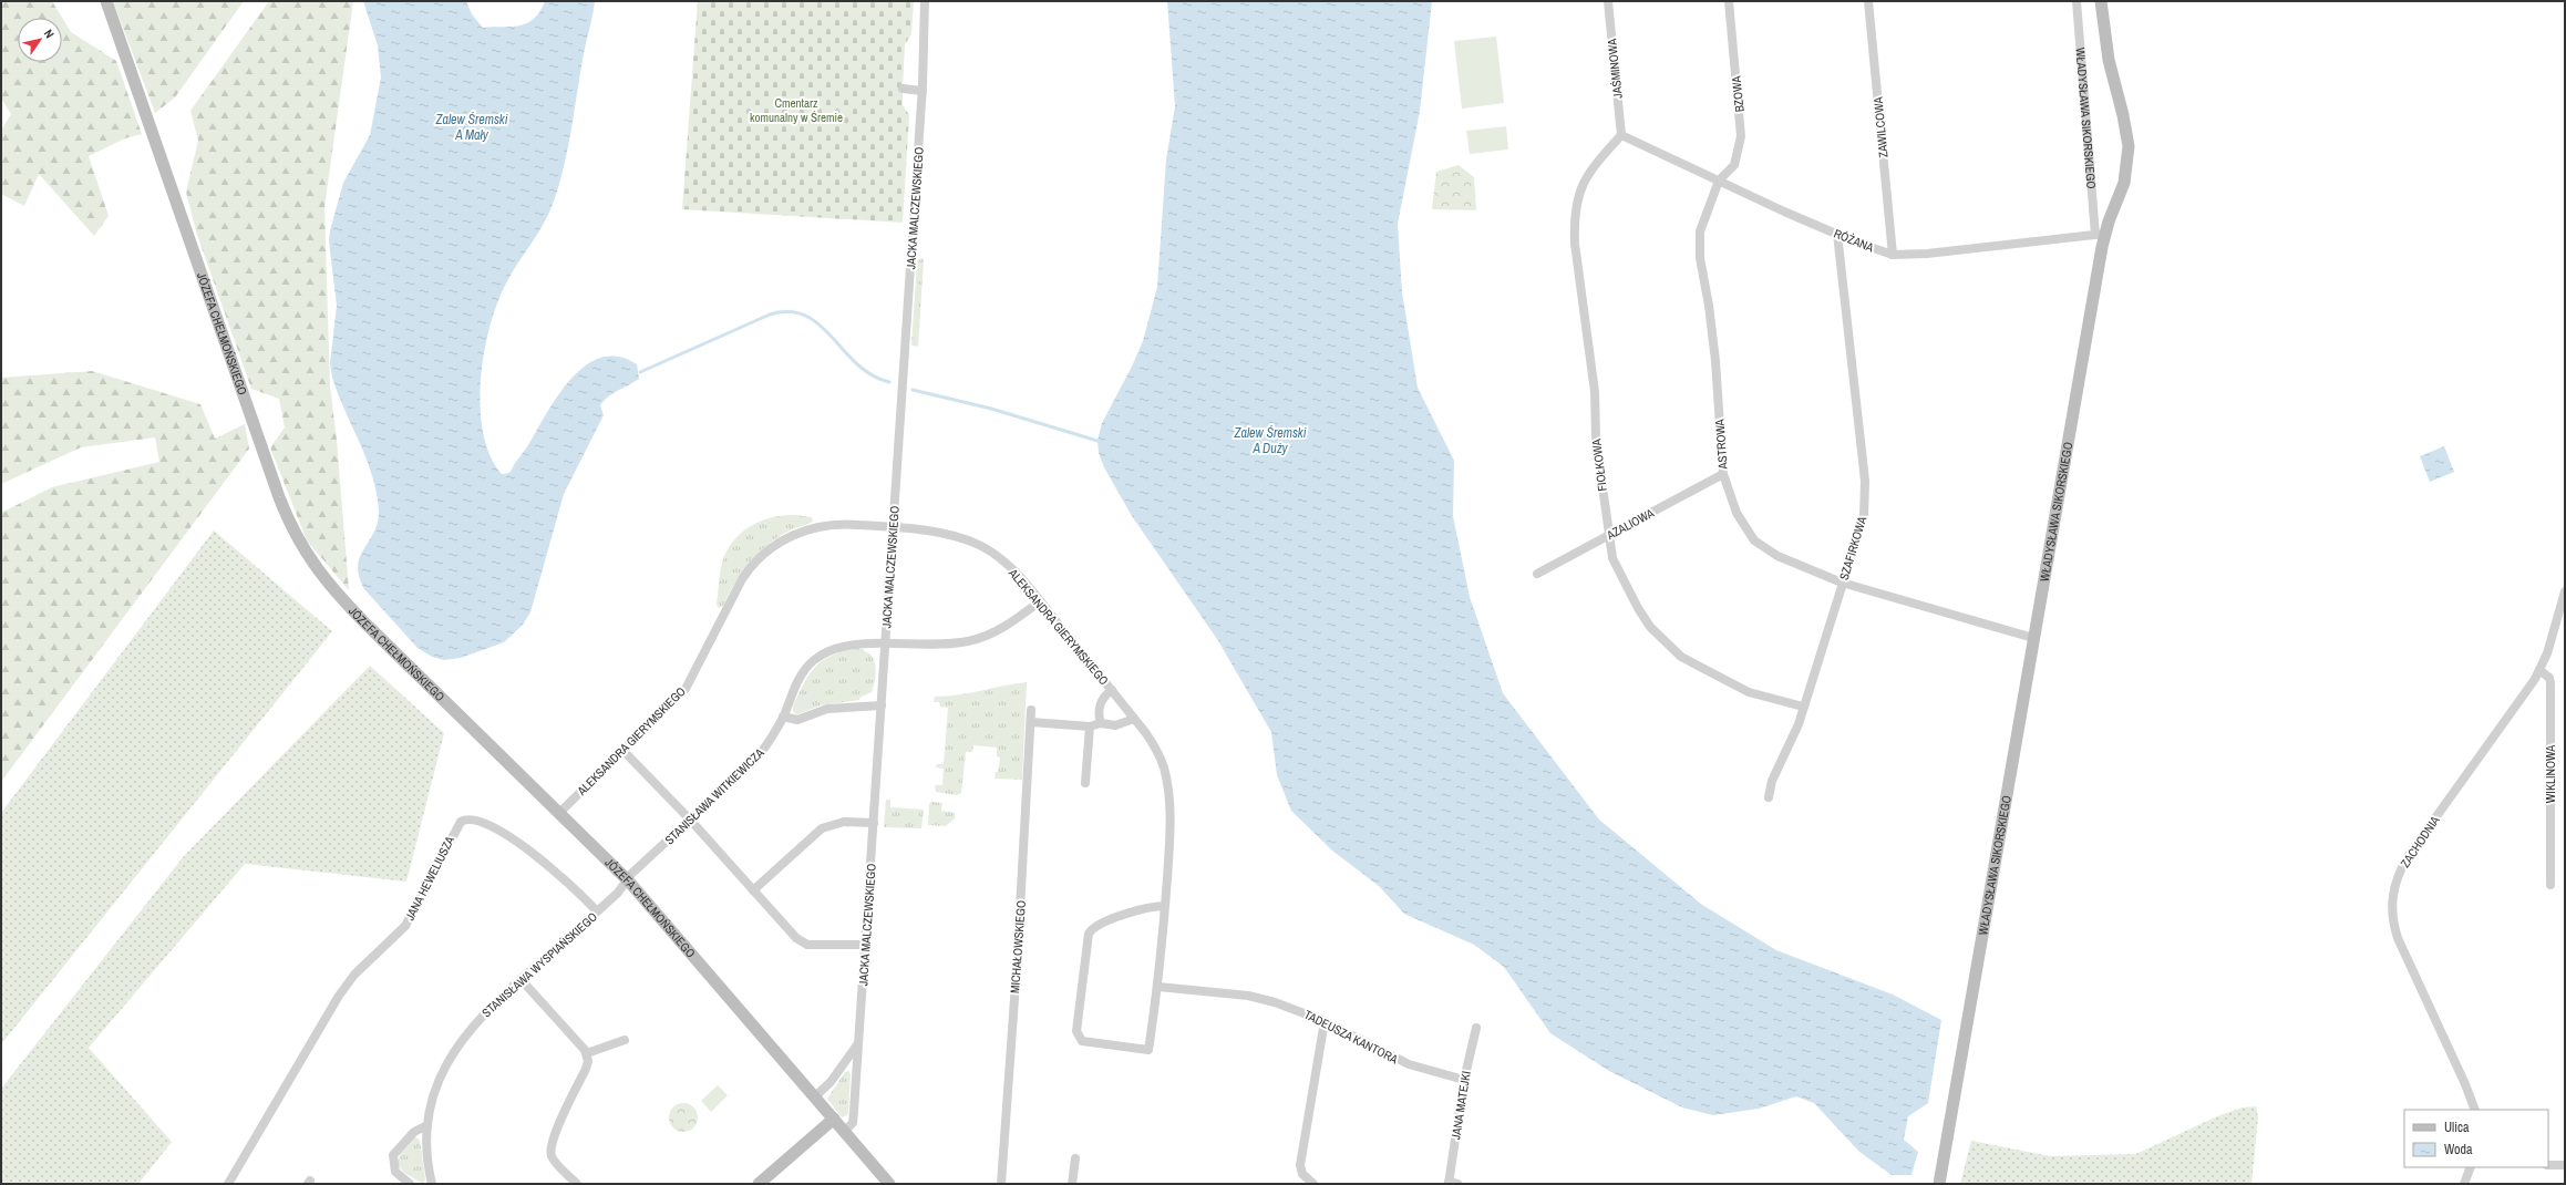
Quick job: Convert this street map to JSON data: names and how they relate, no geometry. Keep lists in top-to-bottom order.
{
  "streets": {
    "street": [
      "JAŚMINOWA",
      "BZOWA",
      "WŁADYSŁAWA SIKORSKIEGO",
      "ZAWILCOWA",
      "JACKA MALCZEWSKIEGO",
      "RÓŻANA",
      "JÓZEFA CHEŁMOŃSKIEGO",
      "ASTROWA",
      "FIOŁKOWA",
      "AZALIOWA",
      "SZAFIRKOWA",
      "ALEKSANDRA GIERYMSKIEGO",
      "WIKLINOWA",
      "STANISŁAWA WITKIEWICZA",
      "ZACHODNIA",
      "JANA HEWELIUSZA",
      "MICHAŁOWSKIEGO",
      "STANISŁAWA WYSPIAŃSKIEGO",
      "TADEUSZA KANTORA",
      "JANA MATEJKI"
    ]
  },
  "crossings": [
    ["JAŚMINOWA", "RÓŻANA"],
    ["JAŚMINOWA", "FIOŁKOWA"],
    ["BZOWA", "RÓŻANA"],
    ["BZOWA", "ASTROWA"],
    ["WŁADYSŁAWA SIKORSKIEGO", "RÓŻANA"],
    ["WŁADYSŁAWA SIKORSKIEGO", "ASTROWA"],
    ["ZAWILCOWA", "RÓŻANA"],
    ["JACKA MALCZEWSKIEGO", "JÓZEFA CHEŁMOŃSKIEGO"],
    ["JACKA MALCZEWSKIEGO", "ALEKSANDRA GIERYMSKIEGO"],
    ["JACKA MALCZEWSKIEGO", "STANISŁAWA WITKIEWICZA"],
    ["RÓŻANA", "ASTROWA"],
    ["RÓŻANA", "FIOŁKOWA"],
    ["RÓŻANA", "SZAFIRKOWA"],
    ["JÓZEFA CHEŁMOŃSKIEGO", "ALEKSANDRA GIERYMSKIEGO"],
    ["JÓZEFA CHEŁMOŃSKIEGO", "STANISŁAWA WITKIEWICZA"],
    ["JÓZEFA CHEŁMOŃSKIEGO", "STANISŁAWA WYSPIAŃSKIEGO"],
    ["ASTROWA", "AZALIOWA"],
    ["ASTROWA", "SZAFIRKOWA"],
    ["FIOŁKOWA", "AZALIOWA"],
    ["FIOŁKOWA", "SZAFIRKOWA"],
    ["ALEKSANDRA GIERYMSKIEGO", "STANISŁAWA WITKIEWICZA"],
    ["ALEKSANDRA GIERYMSKIEGO", "TADEUSZA KANTORA"],
    ["WIKLINOWA", "ZACHODNIA"],
    ["STANISŁAWA WITKIEWICZA", "STANISŁAWA WYSPIAŃSKIEGO"],
    ["JANA HEWELIUSZA", "STANISŁAWA WYSPIAŃSKIEGO"],
    ["TADEUSZA KANTORA", "JANA MATEJKI"]
  ],
  "water": ["Zalew Śremski A Mały", "Zalew Śremski A Duży"],
  "parks": ["Cmentarz komunalny w Śremie"],
  "legend": ["Ulica", "Woda"],
  "north": "top right"
}
